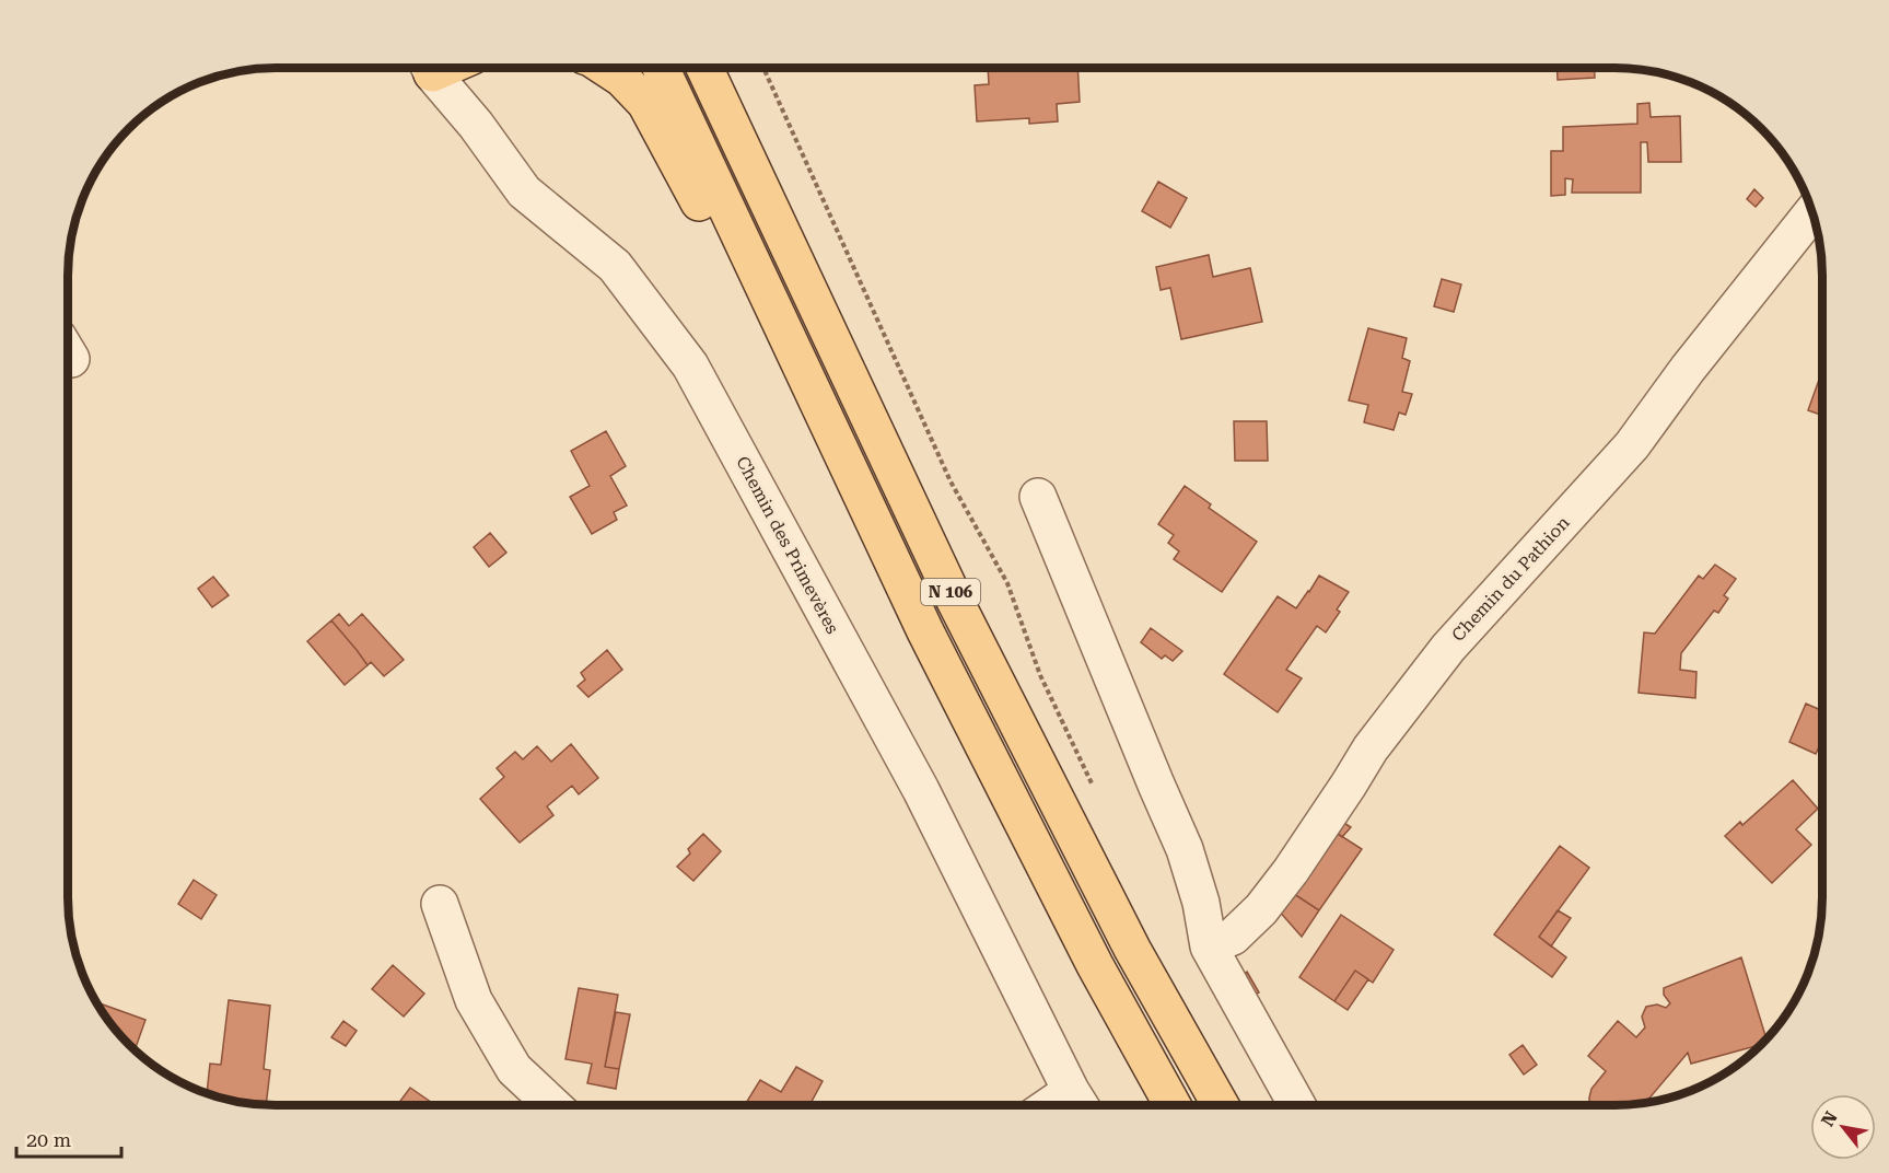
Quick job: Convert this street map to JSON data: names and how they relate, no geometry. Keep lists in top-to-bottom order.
{
  "streets": {
    "main road": ["N 106"],
    "street": ["Chemin des Primevères", "Chemin du Pathion"]
  },
  "scale_bar": "20 m",
  "north": "top left"
}
